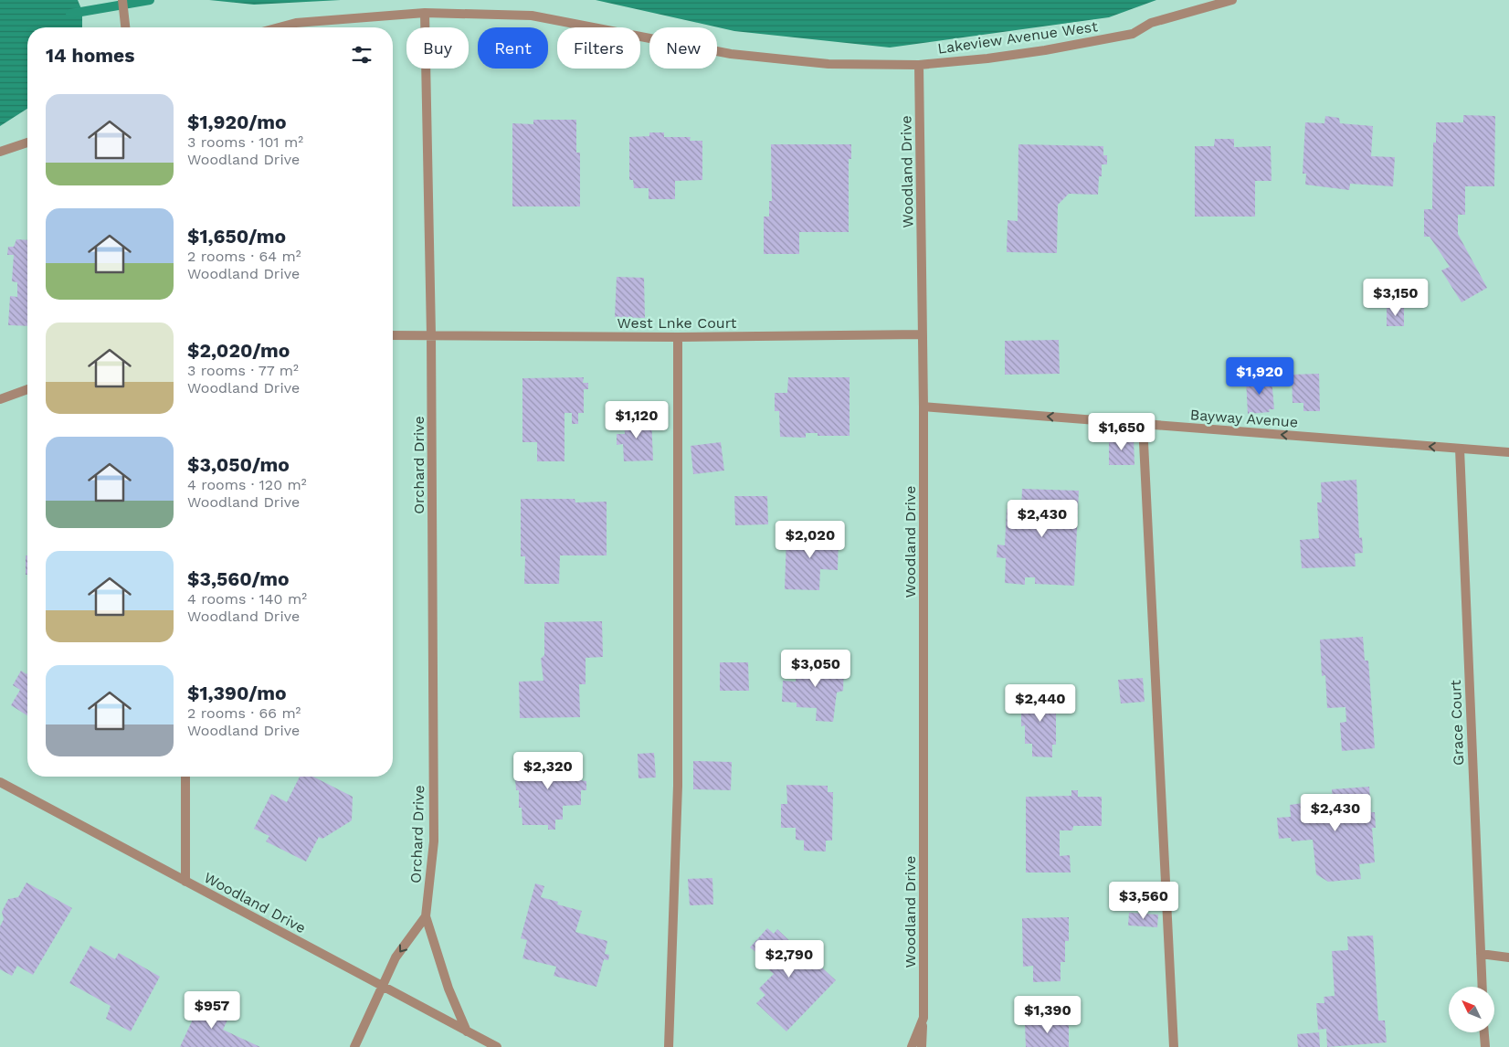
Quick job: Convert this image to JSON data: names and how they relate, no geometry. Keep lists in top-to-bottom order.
{
  "streets": {
    "street": [
      "Lakeview Avenue West",
      "Woodland Drive",
      "West Lnke Court",
      "Bayway Avenue",
      "Orchard Drive",
      "Grace Court"
    ]
  },
  "crossings": [
    ["Lakeview Avenue West", "Woodland Drive"],
    ["Lakeview Avenue West", "Orchard Drive"],
    ["Woodland Drive", "West Lnke Court"],
    ["Woodland Drive", "Bayway Avenue"],
    ["Woodland Drive", "Orchard Drive"],
    ["West Lnke Court", "Orchard Drive"],
    ["Bayway Avenue", "Grace Court"]
  ],
  "one_way": ["Bayway Avenue"],
  "north": "top left",
  "page": {
    "chip": [
      "Buy",
      "Rent",
      "Filters",
      "New"
    ],
    "heading": "14 homes",
    "list": [
      {
        "name": "$1,920/mo",
        "note": "3 rooms · 101 m² · Woodland Drive"
      },
      {
        "name": "$1,650/mo",
        "note": "2 rooms · 64 m² · Woodland Drive"
      },
      {
        "name": "$2,020/mo",
        "note": "3 rooms · 77 m² · Woodland Drive"
      },
      {
        "name": "$3,050/mo",
        "note": "4 rooms · 120 m² · Woodland Drive"
      },
      {
        "name": "$3,560/mo",
        "note": "4 rooms · 140 m² · Woodland Drive"
      },
      {
        "name": "$1,390/mo",
        "note": "2 rooms · 66 m² · Woodland Drive"
      }
    ],
    "price": [
      "$3,150",
      "$1,920",
      "$1,120",
      "$1,650",
      "$2,430",
      "$2,020",
      "$3,050",
      "$2,440",
      "$2,320",
      "$2,430",
      "$3,560",
      "$2,790",
      "$957",
      "$1,390"
    ]
  }
}
